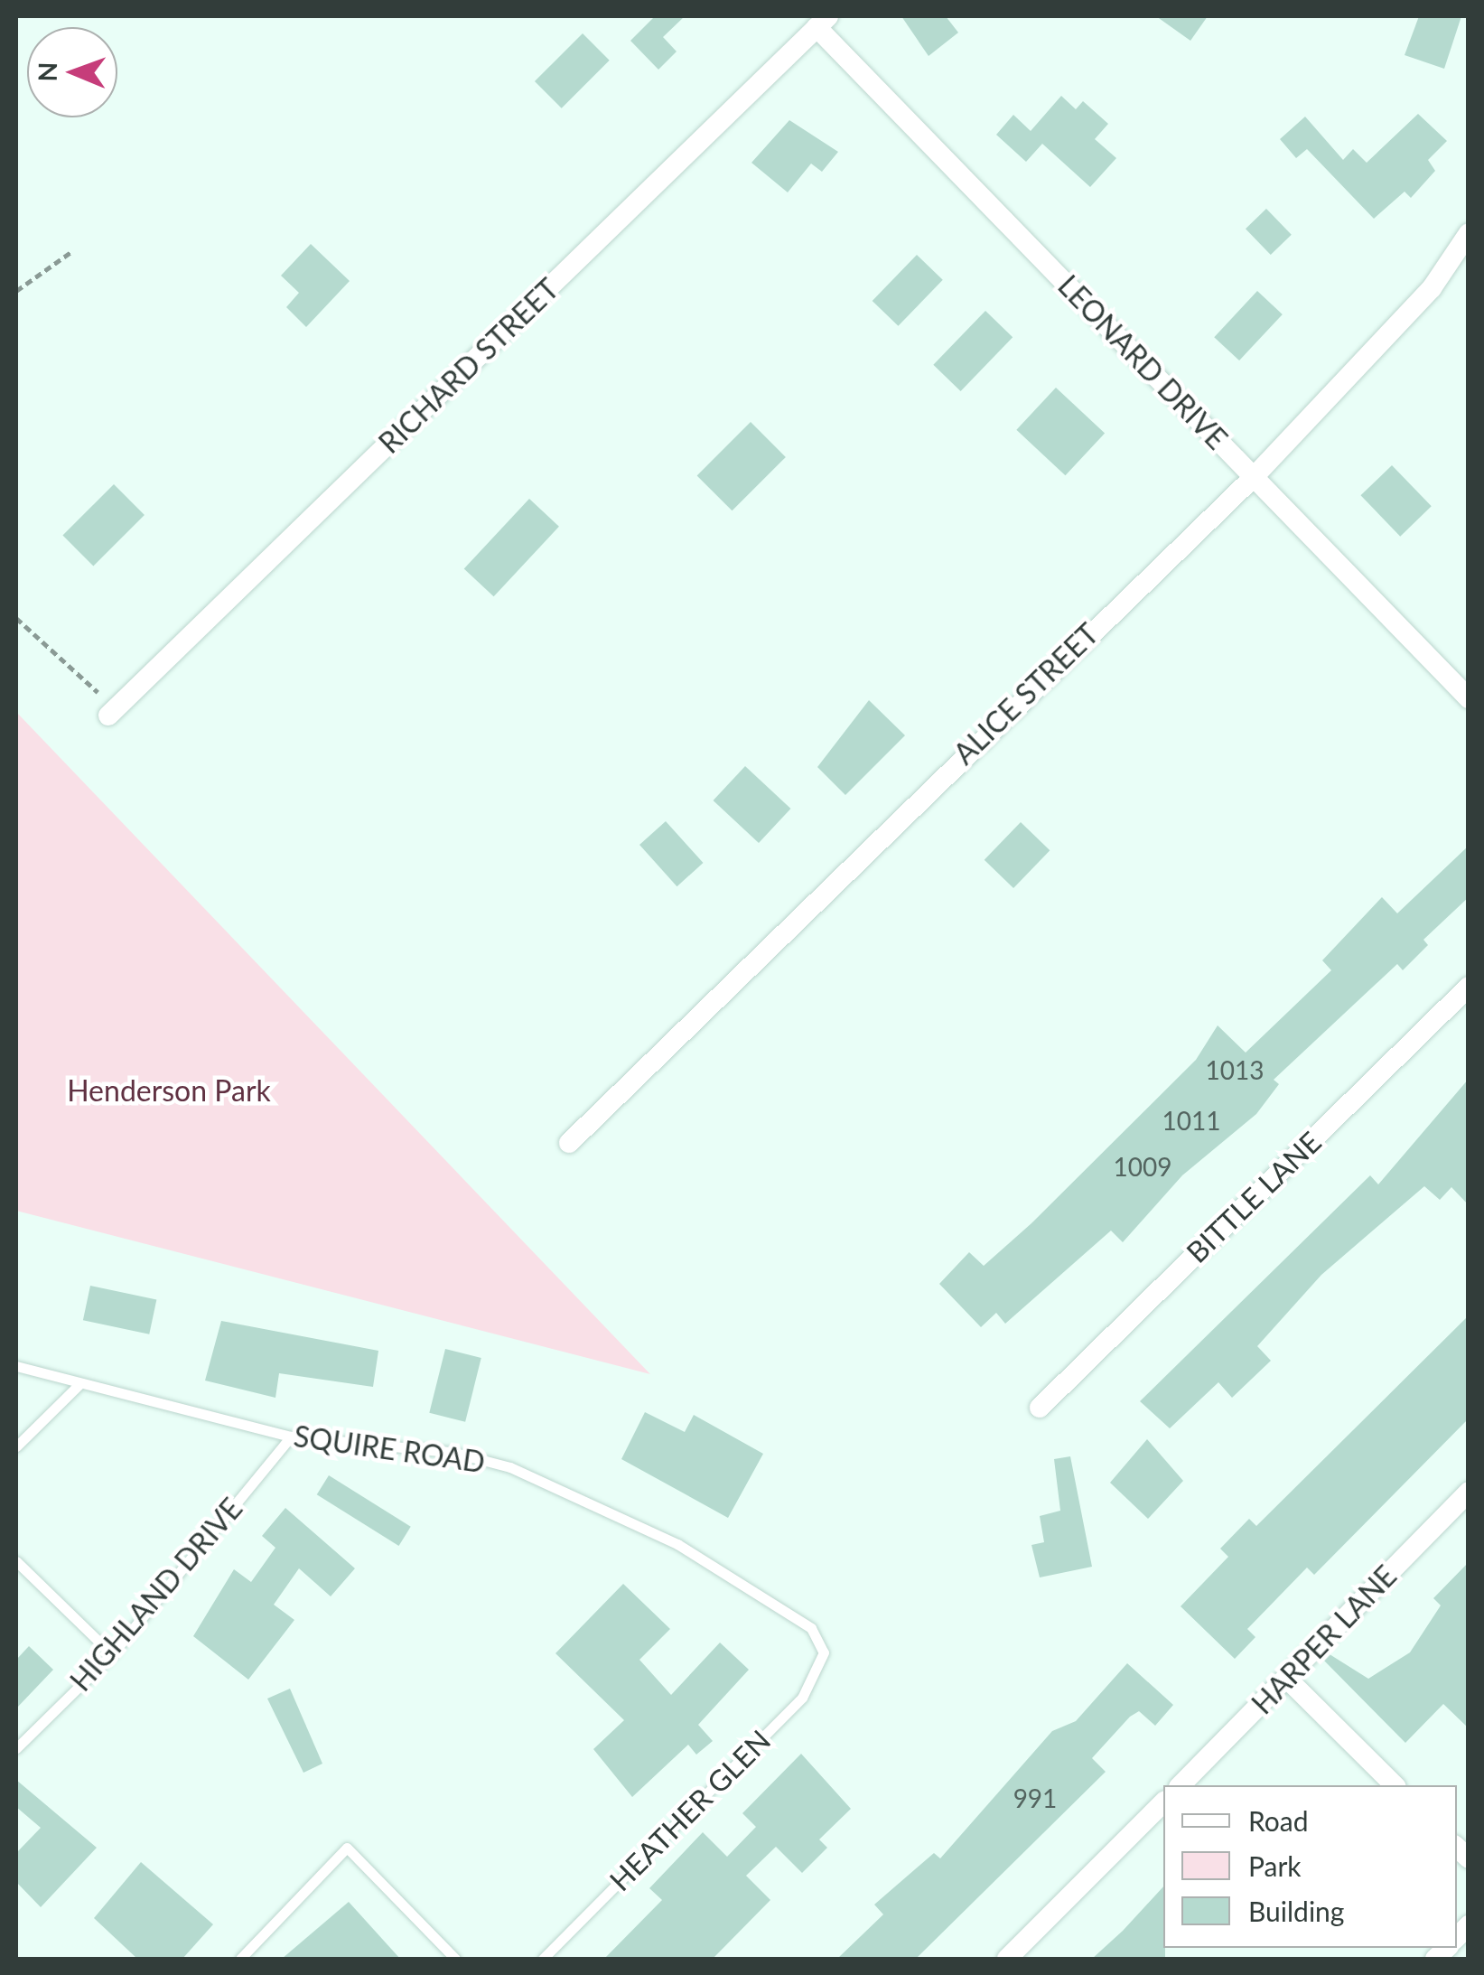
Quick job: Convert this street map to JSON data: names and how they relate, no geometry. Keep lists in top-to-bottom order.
{
  "streets": {
    "street": [
      "LEONARD DRIVE",
      "RICHARD STREET",
      "ALICE STREET",
      "BITTLE LANE",
      "HARPER LANE"
    ],
    "lane": ["SQUIRE ROAD", "HIGHLAND DRIVE", "HEATHER GLEN"]
  },
  "crossings": [
    ["LEONARD DRIVE", "RICHARD STREET"],
    ["LEONARD DRIVE", "ALICE STREET"],
    ["SQUIRE ROAD", "HIGHLAND DRIVE"],
    ["SQUIRE ROAD", "HEATHER GLEN"]
  ],
  "parks": ["Henderson Park"],
  "house_numbers": [
    "1013",
    "1011",
    "1009",
    "991"
  ],
  "legend": ["Road", "Park", "Building"],
  "north": "left"
}
